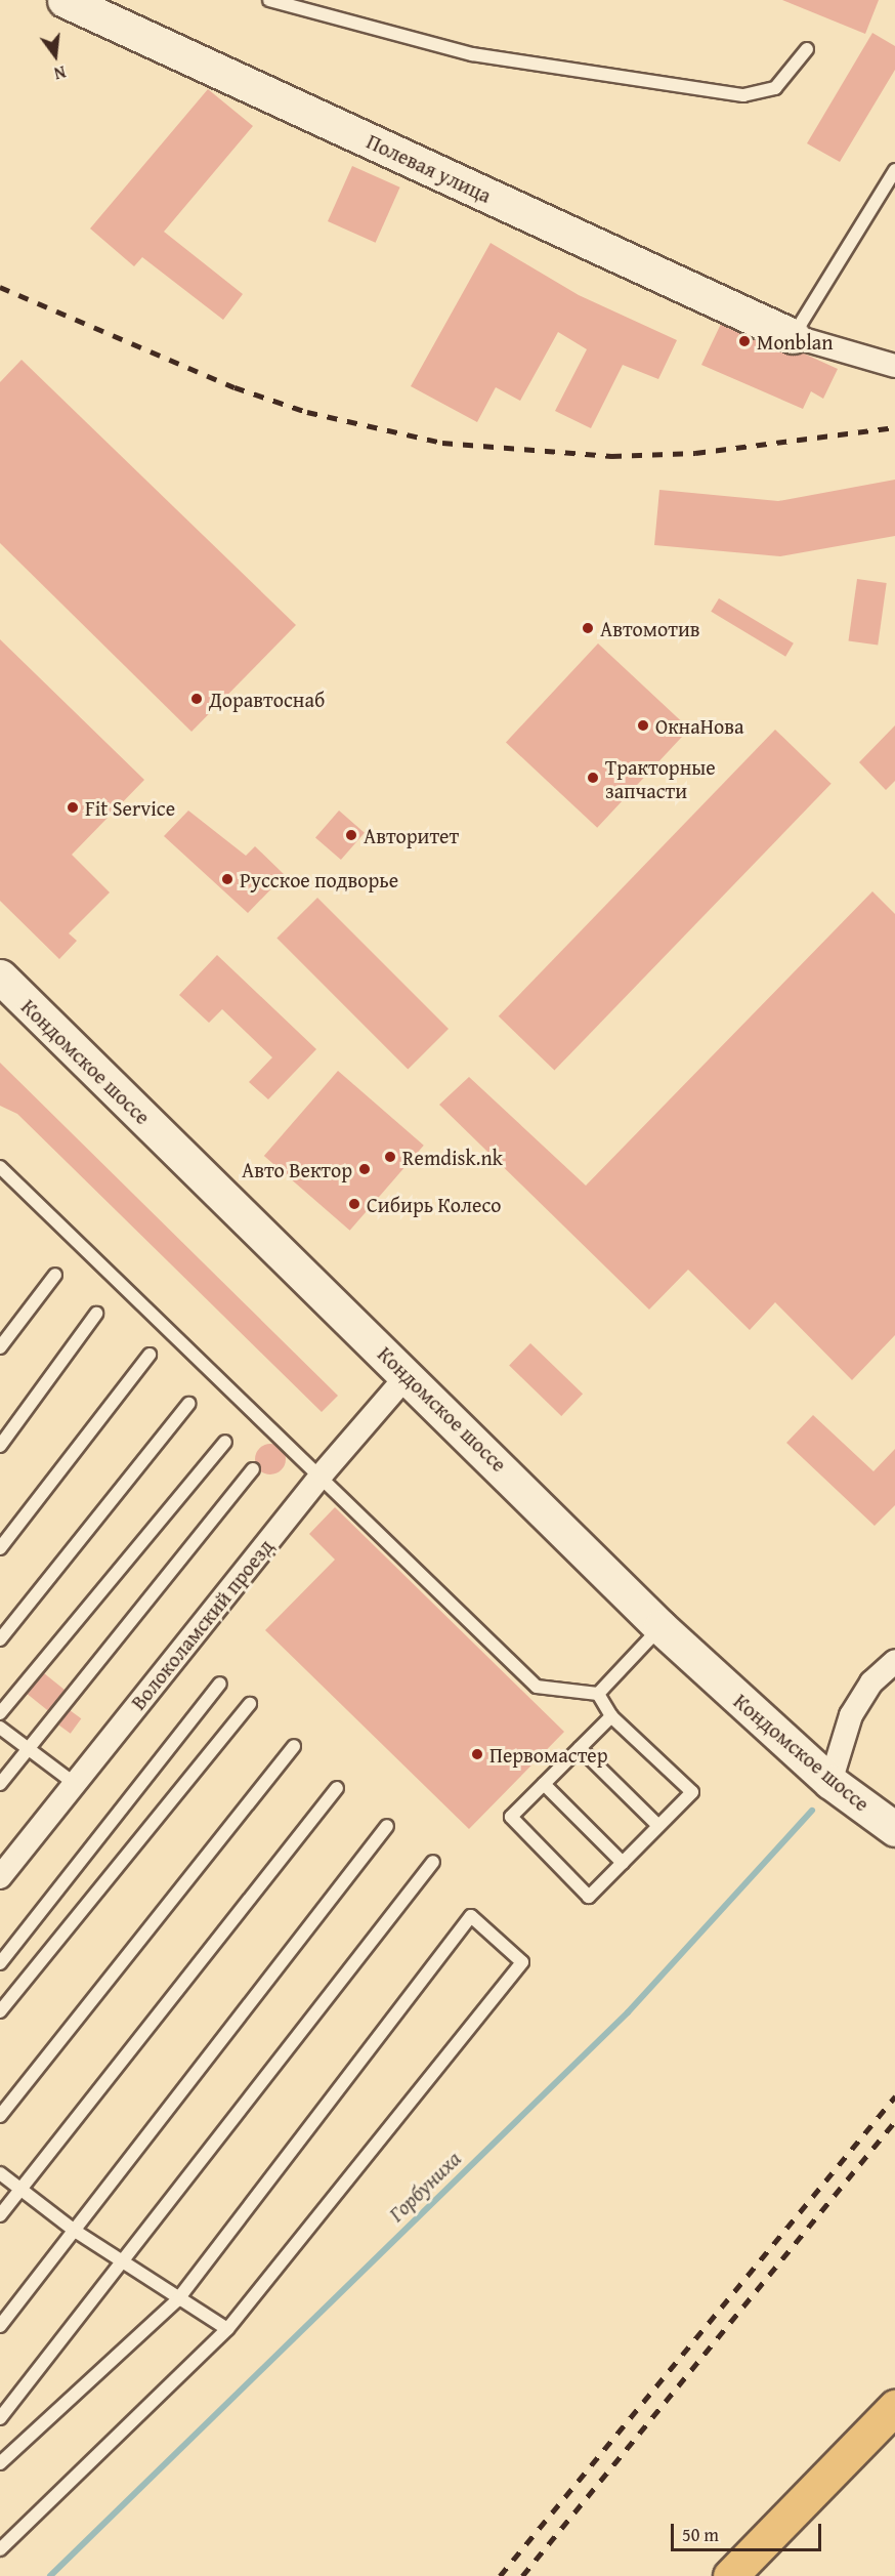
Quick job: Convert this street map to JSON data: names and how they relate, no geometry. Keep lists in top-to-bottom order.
{
  "streets": {
    "street": ["Полевая улица", "Кондомское шоссе", "Волоколамский проезд"]
  },
  "crossings": [
    ["Кондомское шоссе", "Волоколамский проезд"]
  ],
  "water": ["Горбуниха"],
  "places": [
    "Monblan",
    "Автомотив",
    "Доравтоснаб",
    "ОкнаНова",
    "Тракторные запчасти",
    "Fit Service",
    "Авторитет",
    "Русское подворье",
    "Remdisk.nk",
    "Авто Вектор",
    "Сибирь Колесо",
    "Первомастер"
  ],
  "scale_bar": "50 m",
  "north": "bottom"
}
